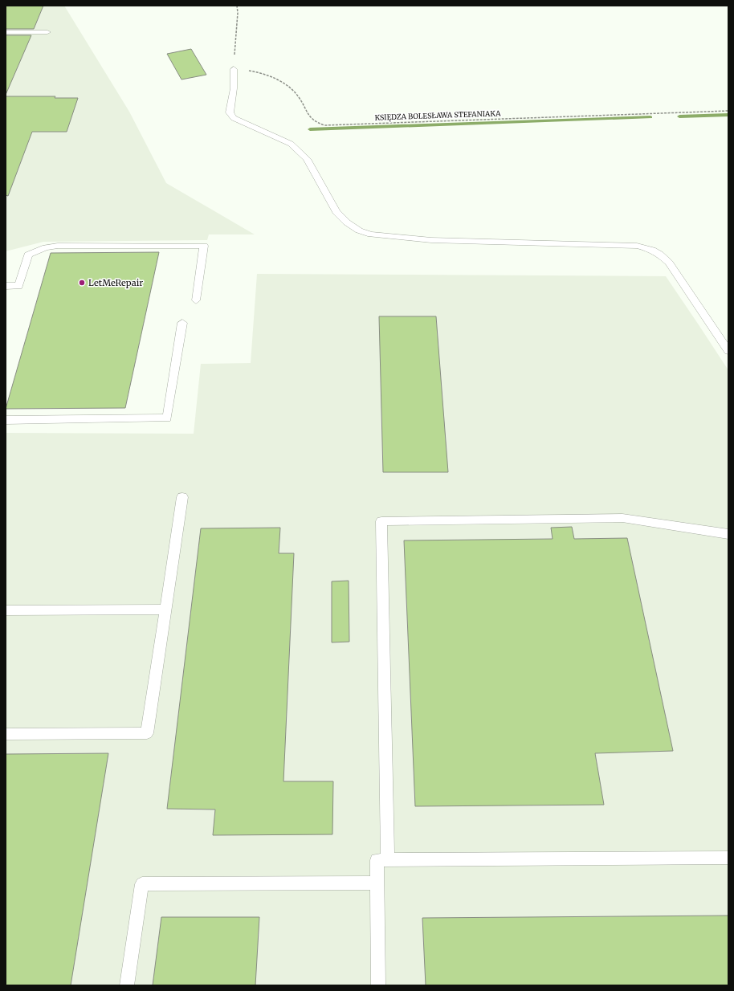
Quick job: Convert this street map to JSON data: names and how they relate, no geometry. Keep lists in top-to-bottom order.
{
  "streets": {
    "path": ["KSIĘDZA BOLESŁAWA STEFANIAKA"]
  },
  "places": ["LetMeRepair"]
}
